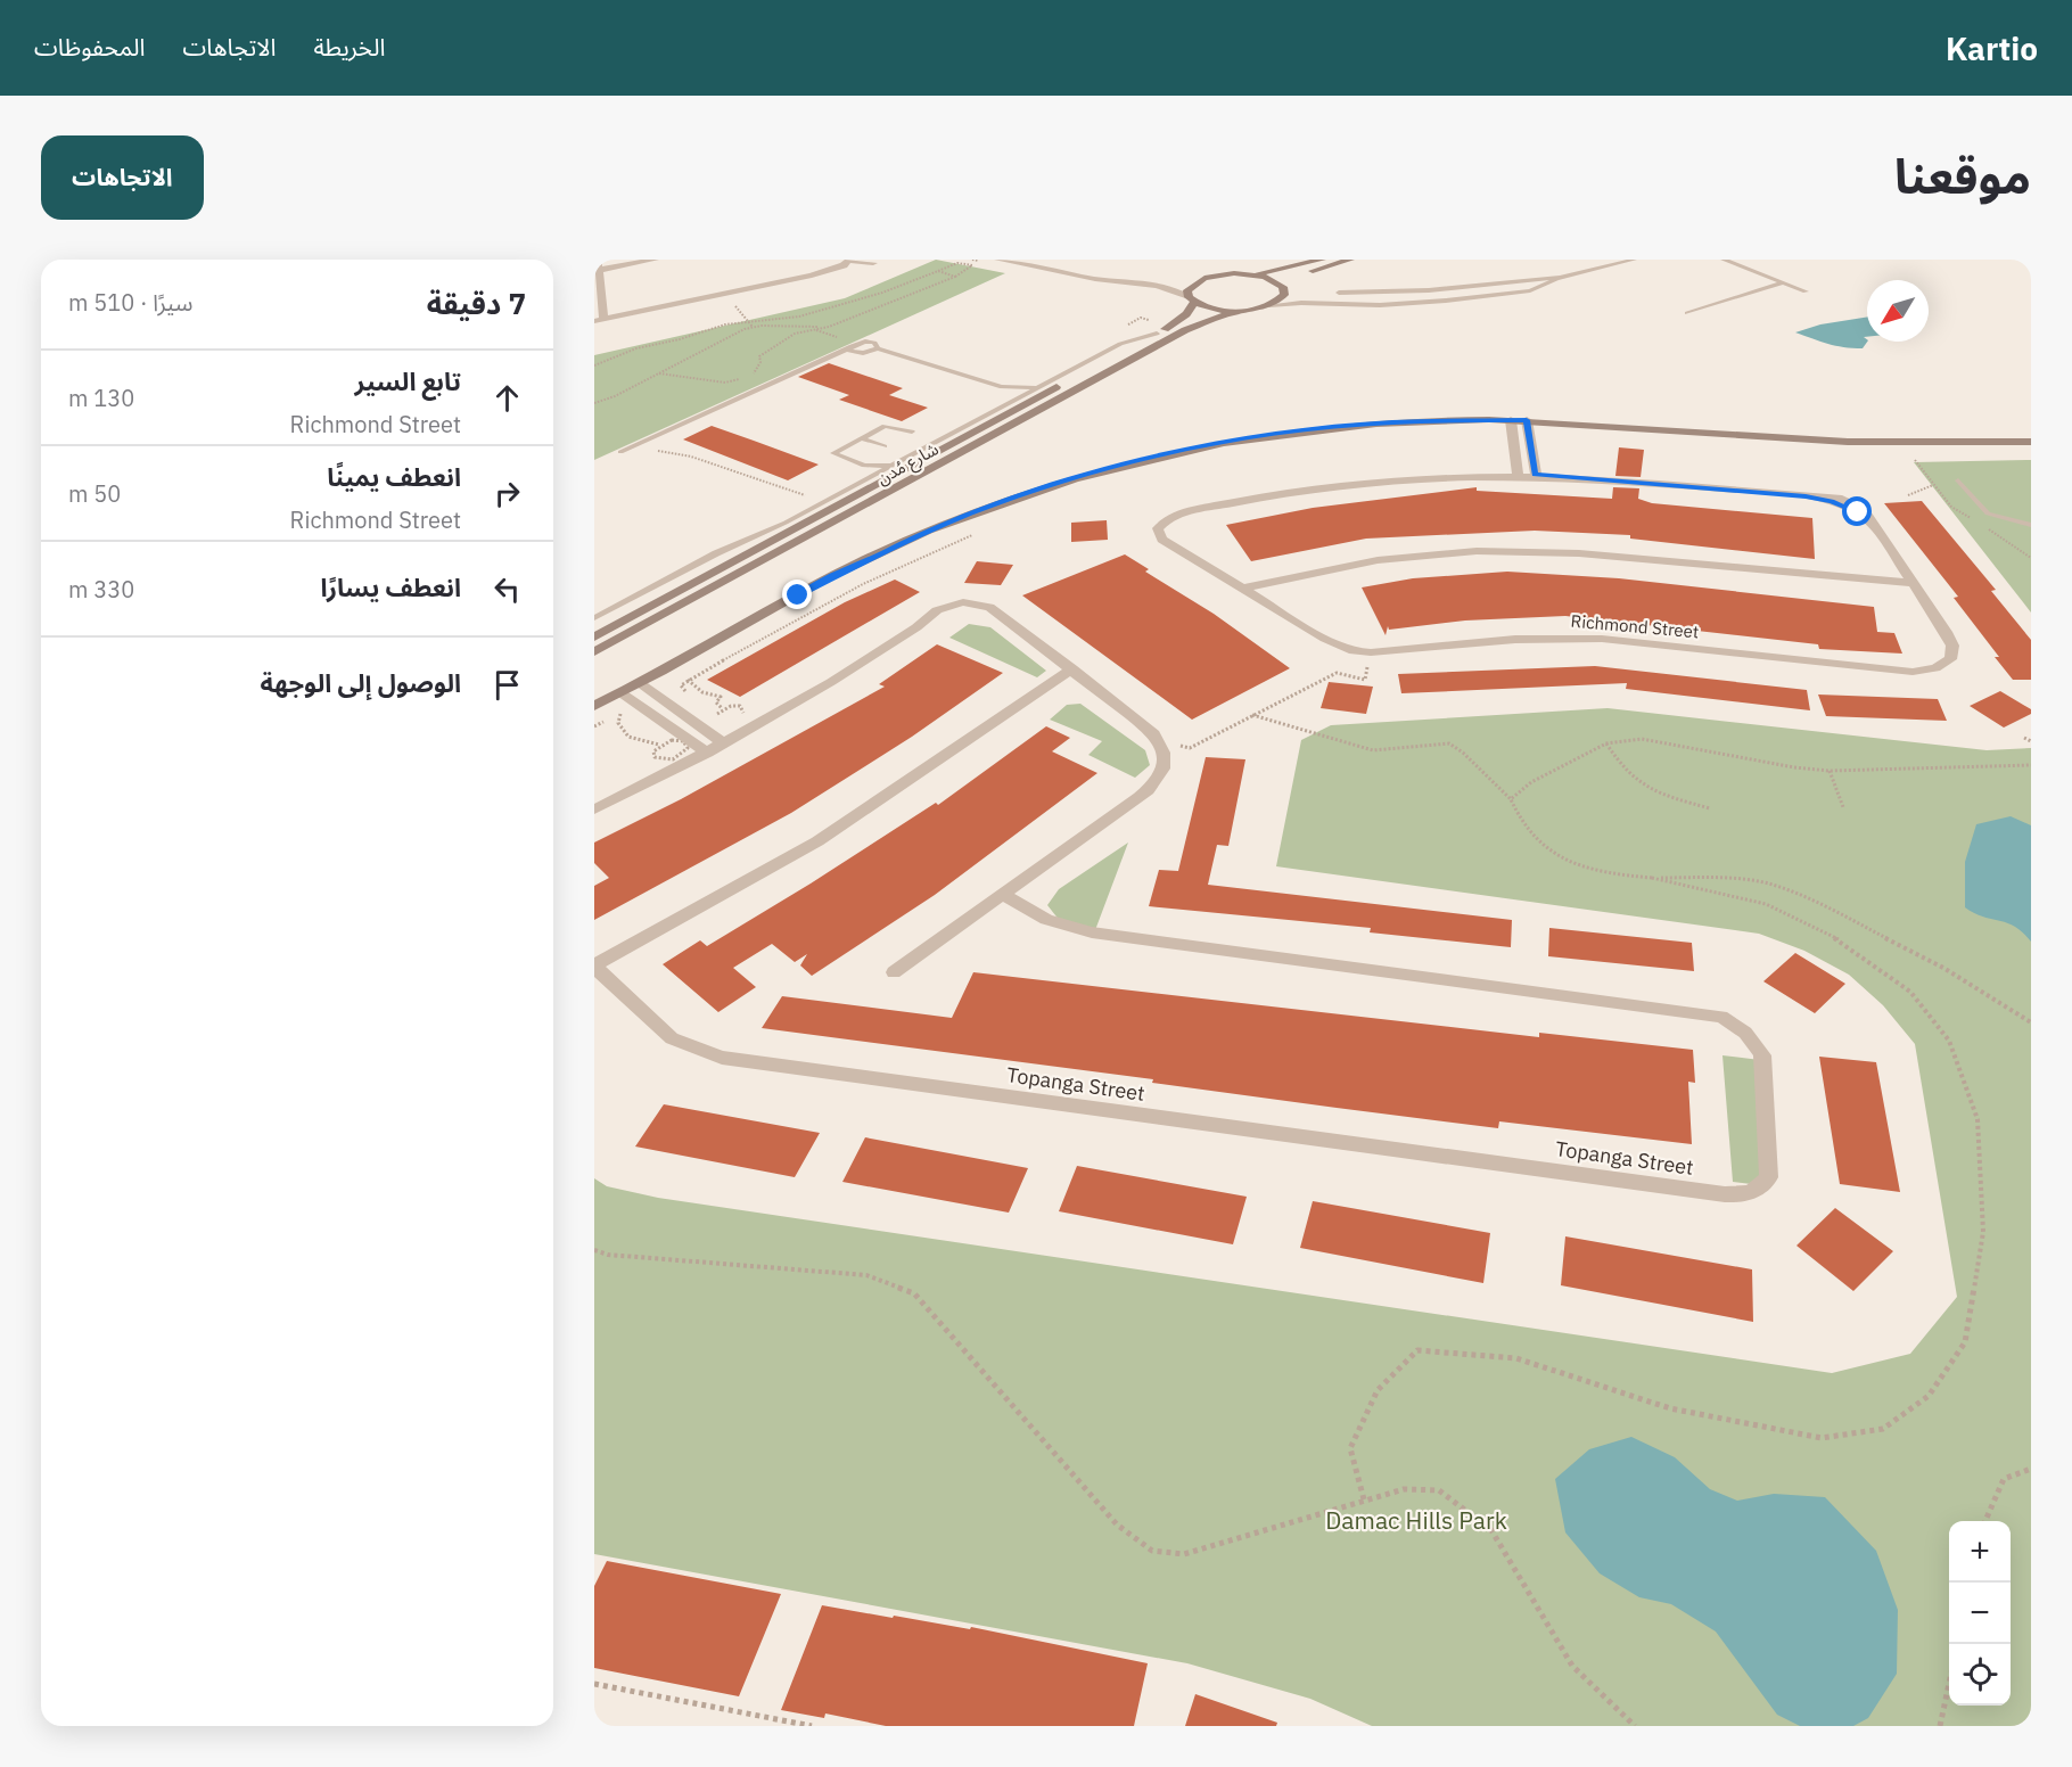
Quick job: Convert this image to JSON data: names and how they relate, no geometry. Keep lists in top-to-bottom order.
{
  "streets": {
    "street": ["شارع مُدن", "Richmond Street", "Topanga Street"]
  },
  "parks": ["Damac Hills Park"],
  "north": "bottom left",
  "page": {
    "header": "Kartio",
    "nav": ["الخريطة", "الاتجاهات", "المحفوظات"],
    "title": "موقعنا",
    "buttons": "الاتجاهات",
    "heading": ["7 دقيقة", "سيرًا · 510 m"],
    "list": [
      ["تابع السير", "Richmond Street", "130 m"],
      ["انعطف يمينًا", "Richmond Street", "50 m"],
      ["انعطف يسارًا", "330 m"],
      "الوصول إلى الوجهة"
    ],
    "map_buttons": ["+", "−"]
  }
}
